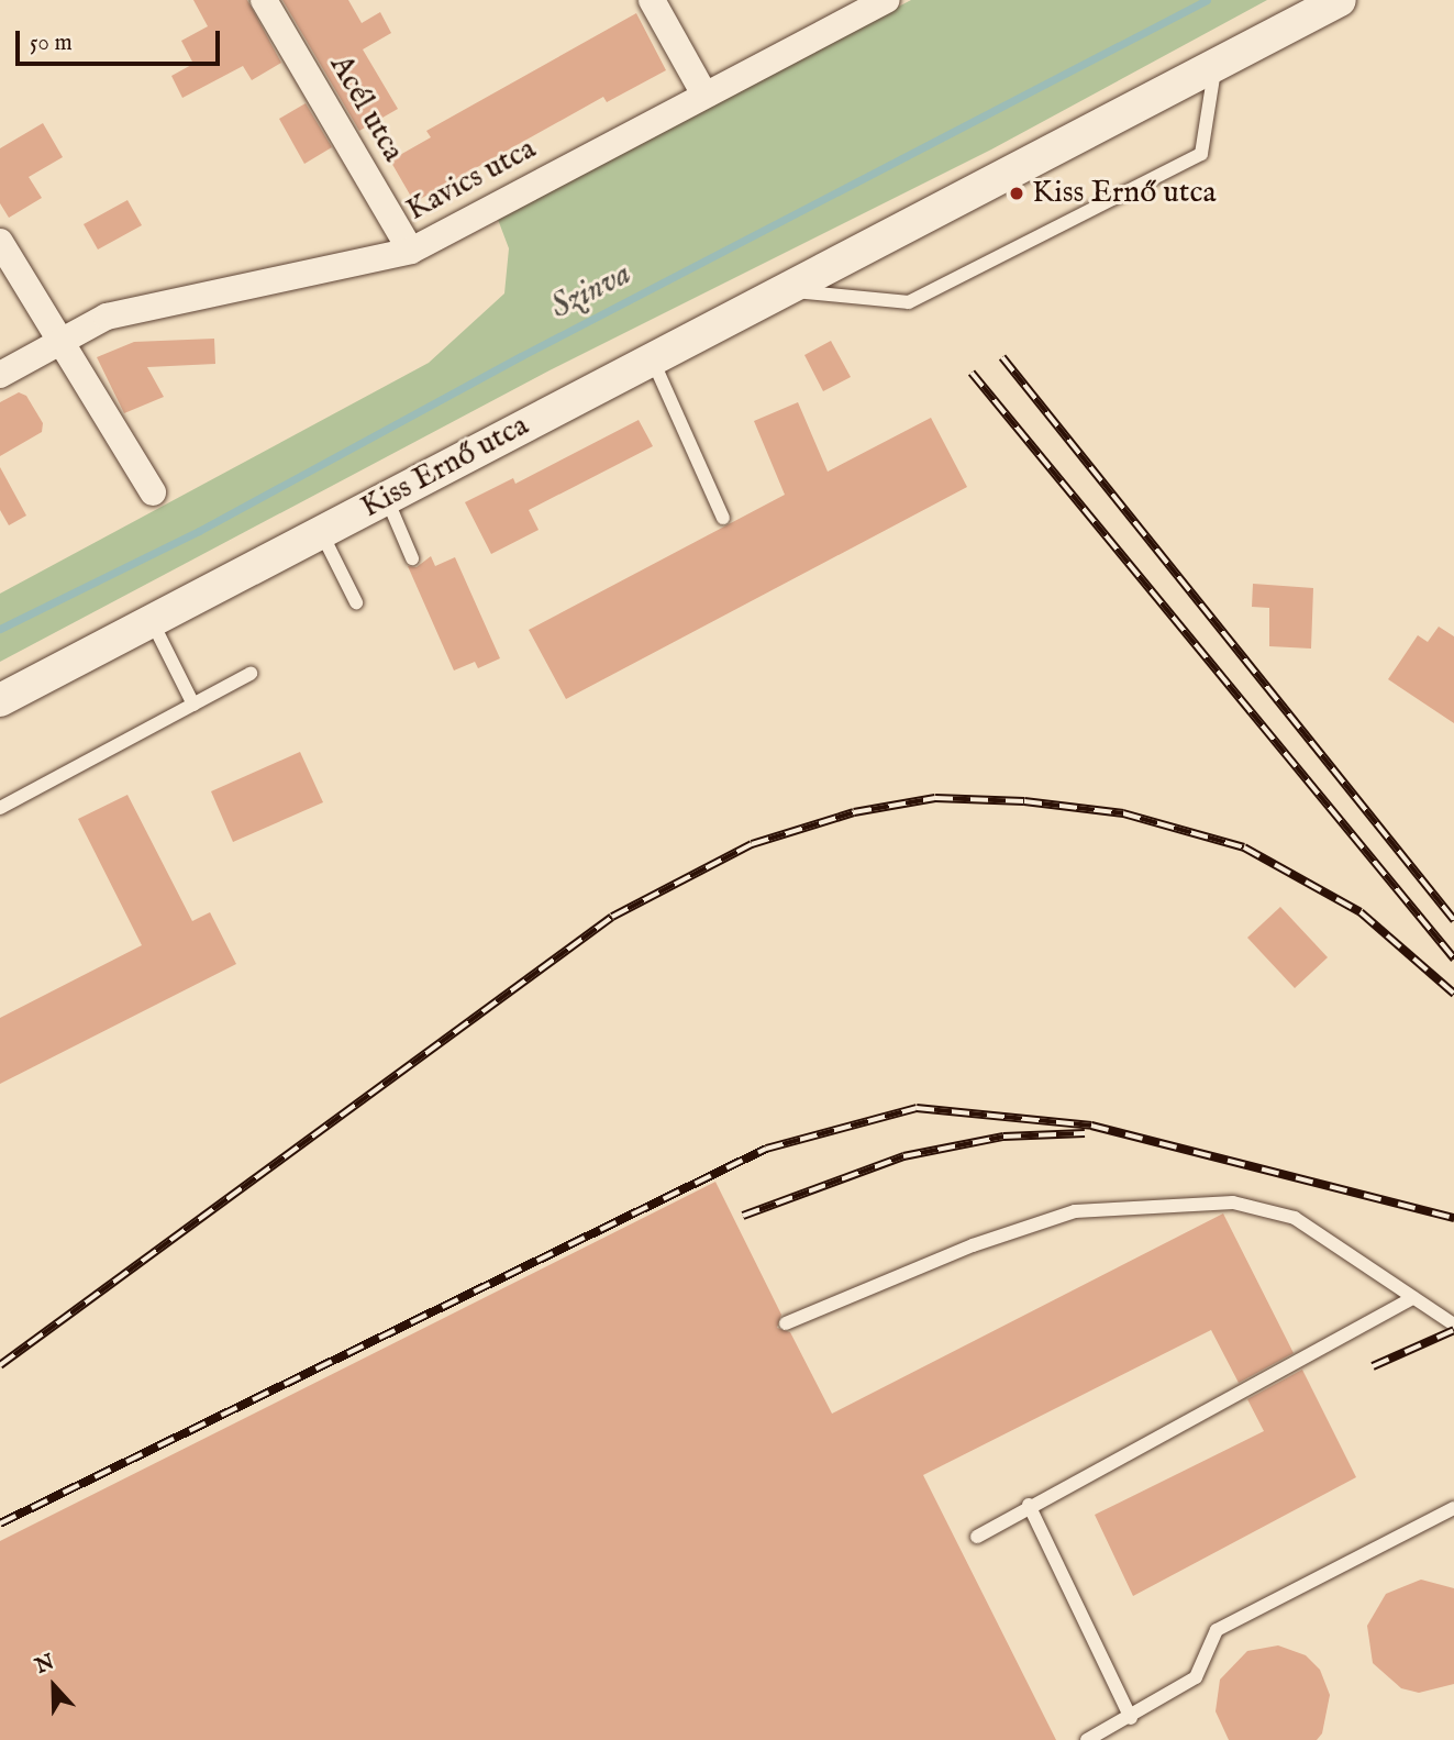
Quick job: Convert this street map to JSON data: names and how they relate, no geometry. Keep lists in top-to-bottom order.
{
  "streets": {
    "street": ["Acél utca", "Kavics utca", "Kiss Ernő utca"]
  },
  "crossings": [
    ["Acél utca", "Kavics utca"]
  ],
  "water": ["Szinva"],
  "places": ["Kiss Ernő utca"],
  "scale_bar": "50 m",
  "north": "top"
}
